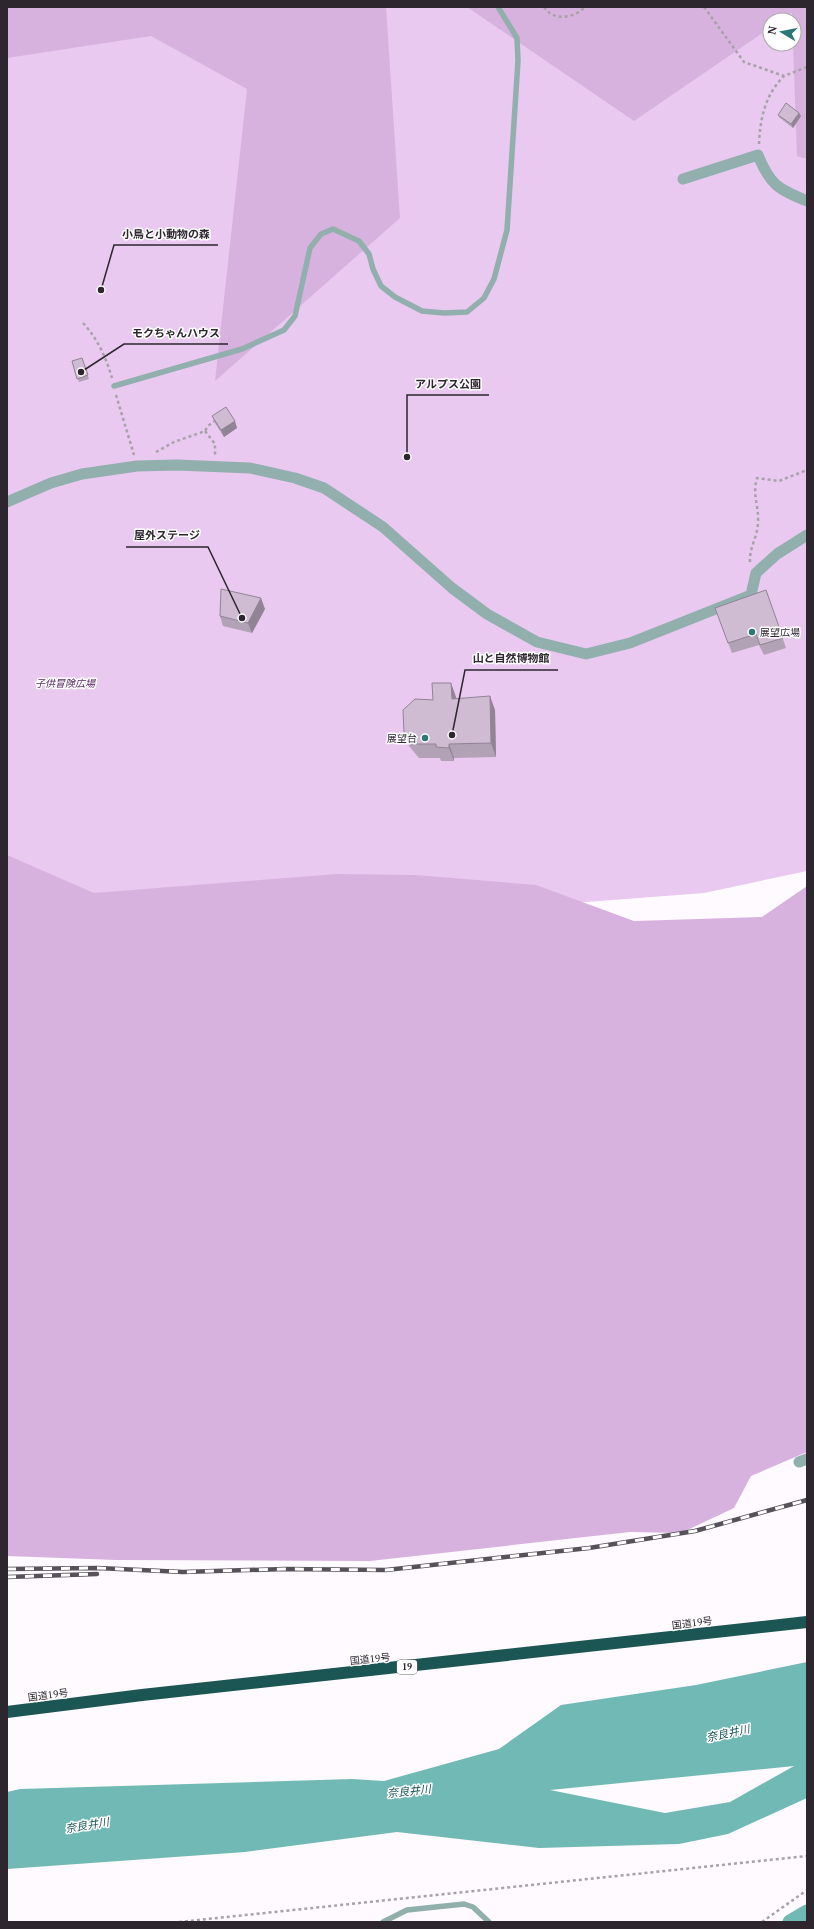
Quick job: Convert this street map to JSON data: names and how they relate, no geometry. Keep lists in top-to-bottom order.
{
  "streets": {
    "highway": ["国道19号", "19"]
  },
  "water": ["奈良井川"],
  "parks": ["子供冒険広場"],
  "places": [
    "小鳥と小動物の森",
    "モクちゃんハウス",
    "アルプス公園",
    "屋外ステージ",
    "展望広場",
    "山と自然博物館",
    "展望台"
  ],
  "north": "left"
}
